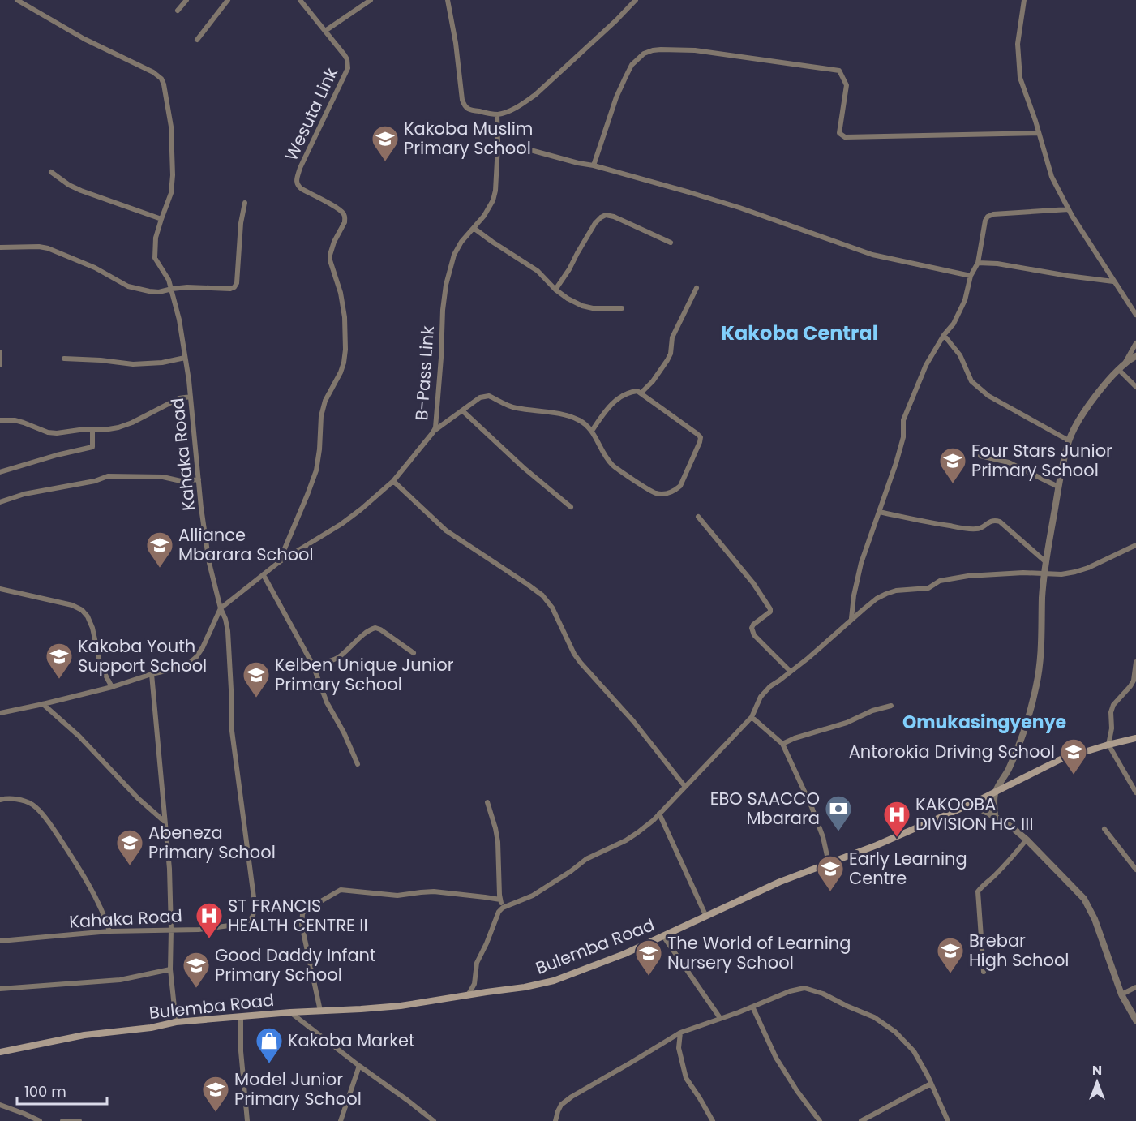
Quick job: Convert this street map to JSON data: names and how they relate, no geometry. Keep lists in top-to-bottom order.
{
  "streets": {
    "main road": ["Bulemba Road"],
    "street": ["Wesuta Link", "B-Pass Link", "Kahaka Road"]
  },
  "crossings": [
    ["Wesuta Link", "B-Pass Link"],
    ["B-Pass Link", "Kahaka Road"]
  ],
  "districts": ["Kakoba Central", "Omukasingyenye"],
  "places": {
    "school or university": [
      "Kakoba Muslim Primary School",
      "Four Stars Junior Primary School",
      "Alliance Mbarara School",
      "Kakoba Youth Support School",
      "Kelben Unique Junior Primary School",
      "Antorokia Driving School",
      "Abeneza Primary School",
      "Early Learning Centre",
      "Brebar High School",
      "The World of Learning Nursery School",
      "Good Daddy Infant Primary School",
      "Model Junior Primary School"
    ],
    "bank": ["EBO SAACCO Mbarara"],
    "hospital": ["KAKOOBA DIVISION HC III", "ST FRANCIS HEALTH CENTRE II"],
    "shop": ["Kakoba Market"]
  },
  "scale_bar": "100 m",
  "north": "top"
}
